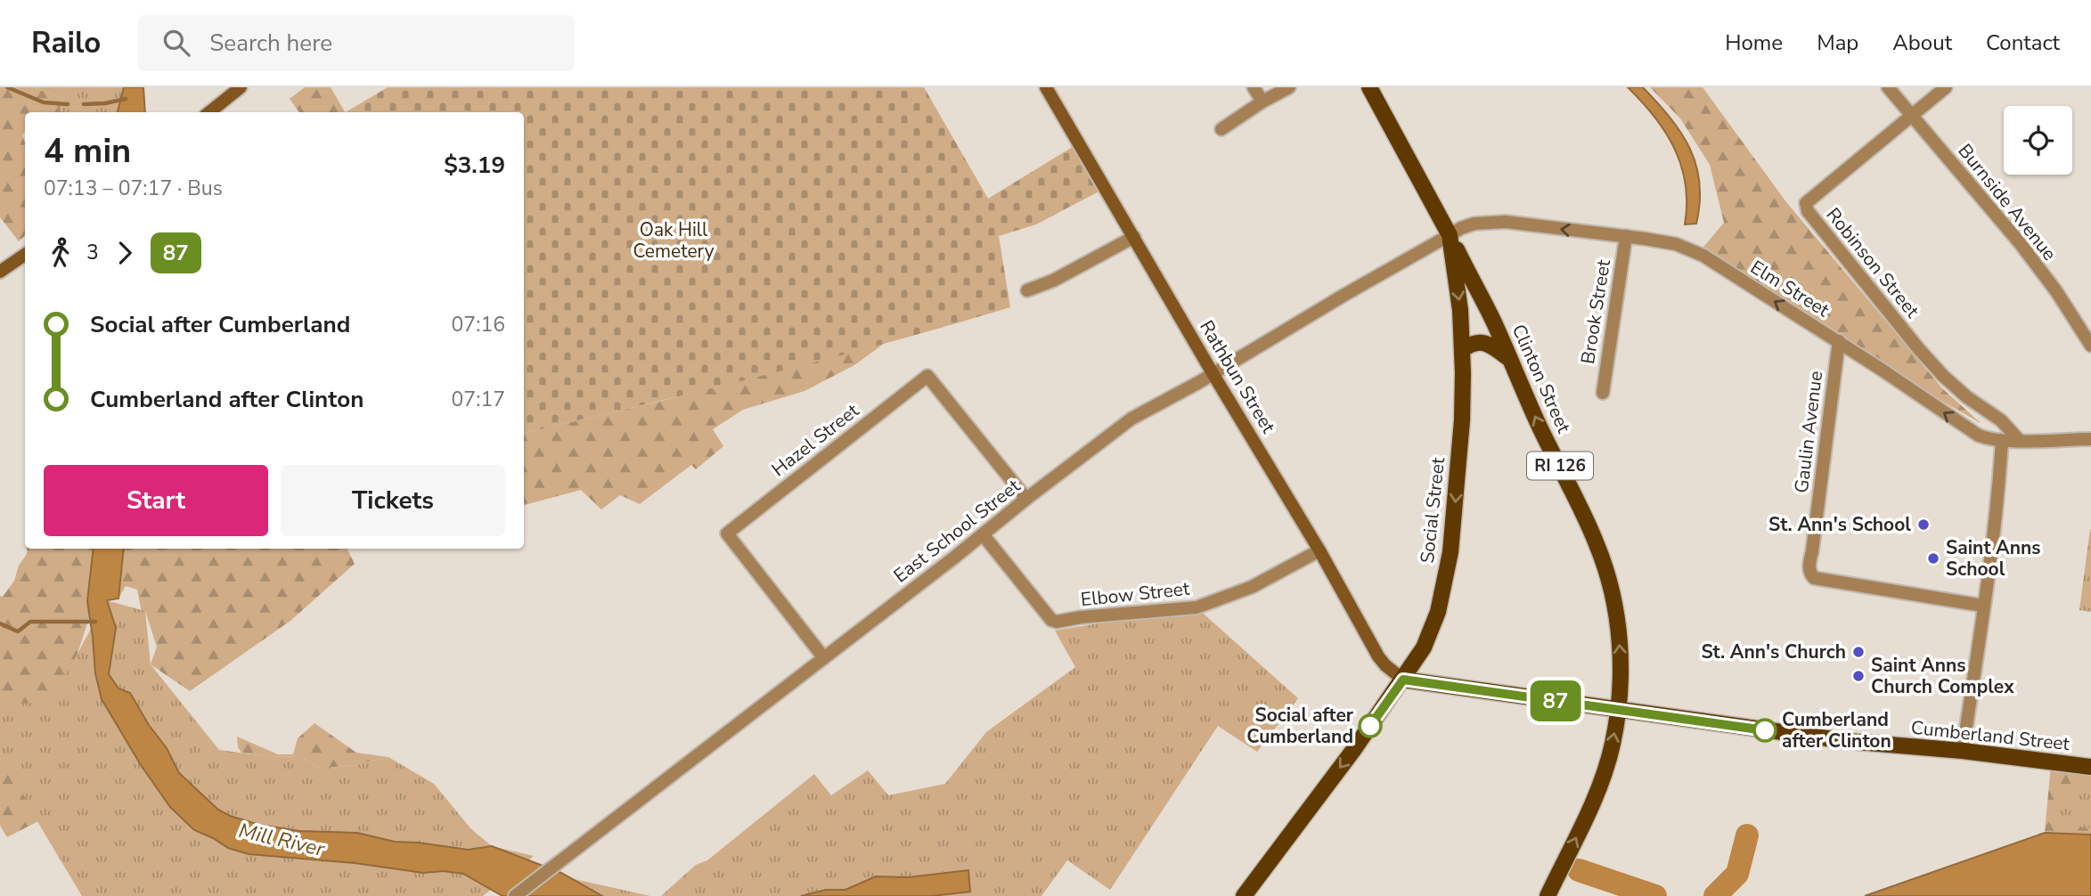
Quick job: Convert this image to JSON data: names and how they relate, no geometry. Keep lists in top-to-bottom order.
{
  "streets": {
    "main road": [
      "Rathbun Street",
      "Clinton Street",
      "RI 126",
      "Social Street",
      "Cumberland Street"
    ],
    "street": [
      "Burnside Avenue",
      "Robinson Street",
      "Elm Street",
      "Brook Street",
      "Gaulin Avenue",
      "Hazel Street",
      "East School Street",
      "Elbow Street"
    ]
  },
  "crossings": [
    ["Burnside Avenue", "Robinson Street"],
    ["Robinson Street", "Elm Street"],
    ["Elm Street", "Brook Street"],
    ["Elm Street", "Clinton Street"],
    ["Elm Street", "Gaulin Avenue"],
    ["Elm Street", "Social Street"],
    ["Elm Street", "East School Street"],
    ["Rathbun Street", "Social Street"],
    ["Rathbun Street", "East School Street"],
    ["Rathbun Street", "Elbow Street"],
    ["Rathbun Street", "Cumberland Street"],
    ["Clinton Street", "Social Street"],
    ["Clinton Street", "East School Street"],
    ["Clinton Street", "Cumberland Street"],
    ["Hazel Street", "East School Street"],
    ["Social Street", "East School Street"],
    ["Social Street", "Cumberland Street"],
    ["East School Street", "Elbow Street"]
  ],
  "one_way": ["Elm Street", "Clinton Street", "Social Street"],
  "water": ["Mill River"],
  "parks": ["Oak Hill Cemetery"],
  "places": [
    "St. Ann's School",
    "Saint Anns School",
    "St. Ann's Church",
    "Saint Anns Church Complex",
    "Social after Cumberland",
    "Cumberland after Clinton"
  ],
  "lines": ["bus line 87"],
  "page": {
    "header": "Railo",
    "search": "Search here",
    "nav": [
      "Home",
      "Map",
      "About",
      "Contact"
    ],
    "on_map": "87",
    "heading": ["4 min", "07:13 – 07:17 · Bus", "$3.19"],
    "legs": ["3", "87"],
    "list": [
      {
        "name": "Social after Cumberland",
        "value": "07:16"
      },
      {
        "name": "Cumberland after Clinton",
        "value": "07:17"
      }
    ],
    "buttons": ["Start", "Tickets"]
  }
}
